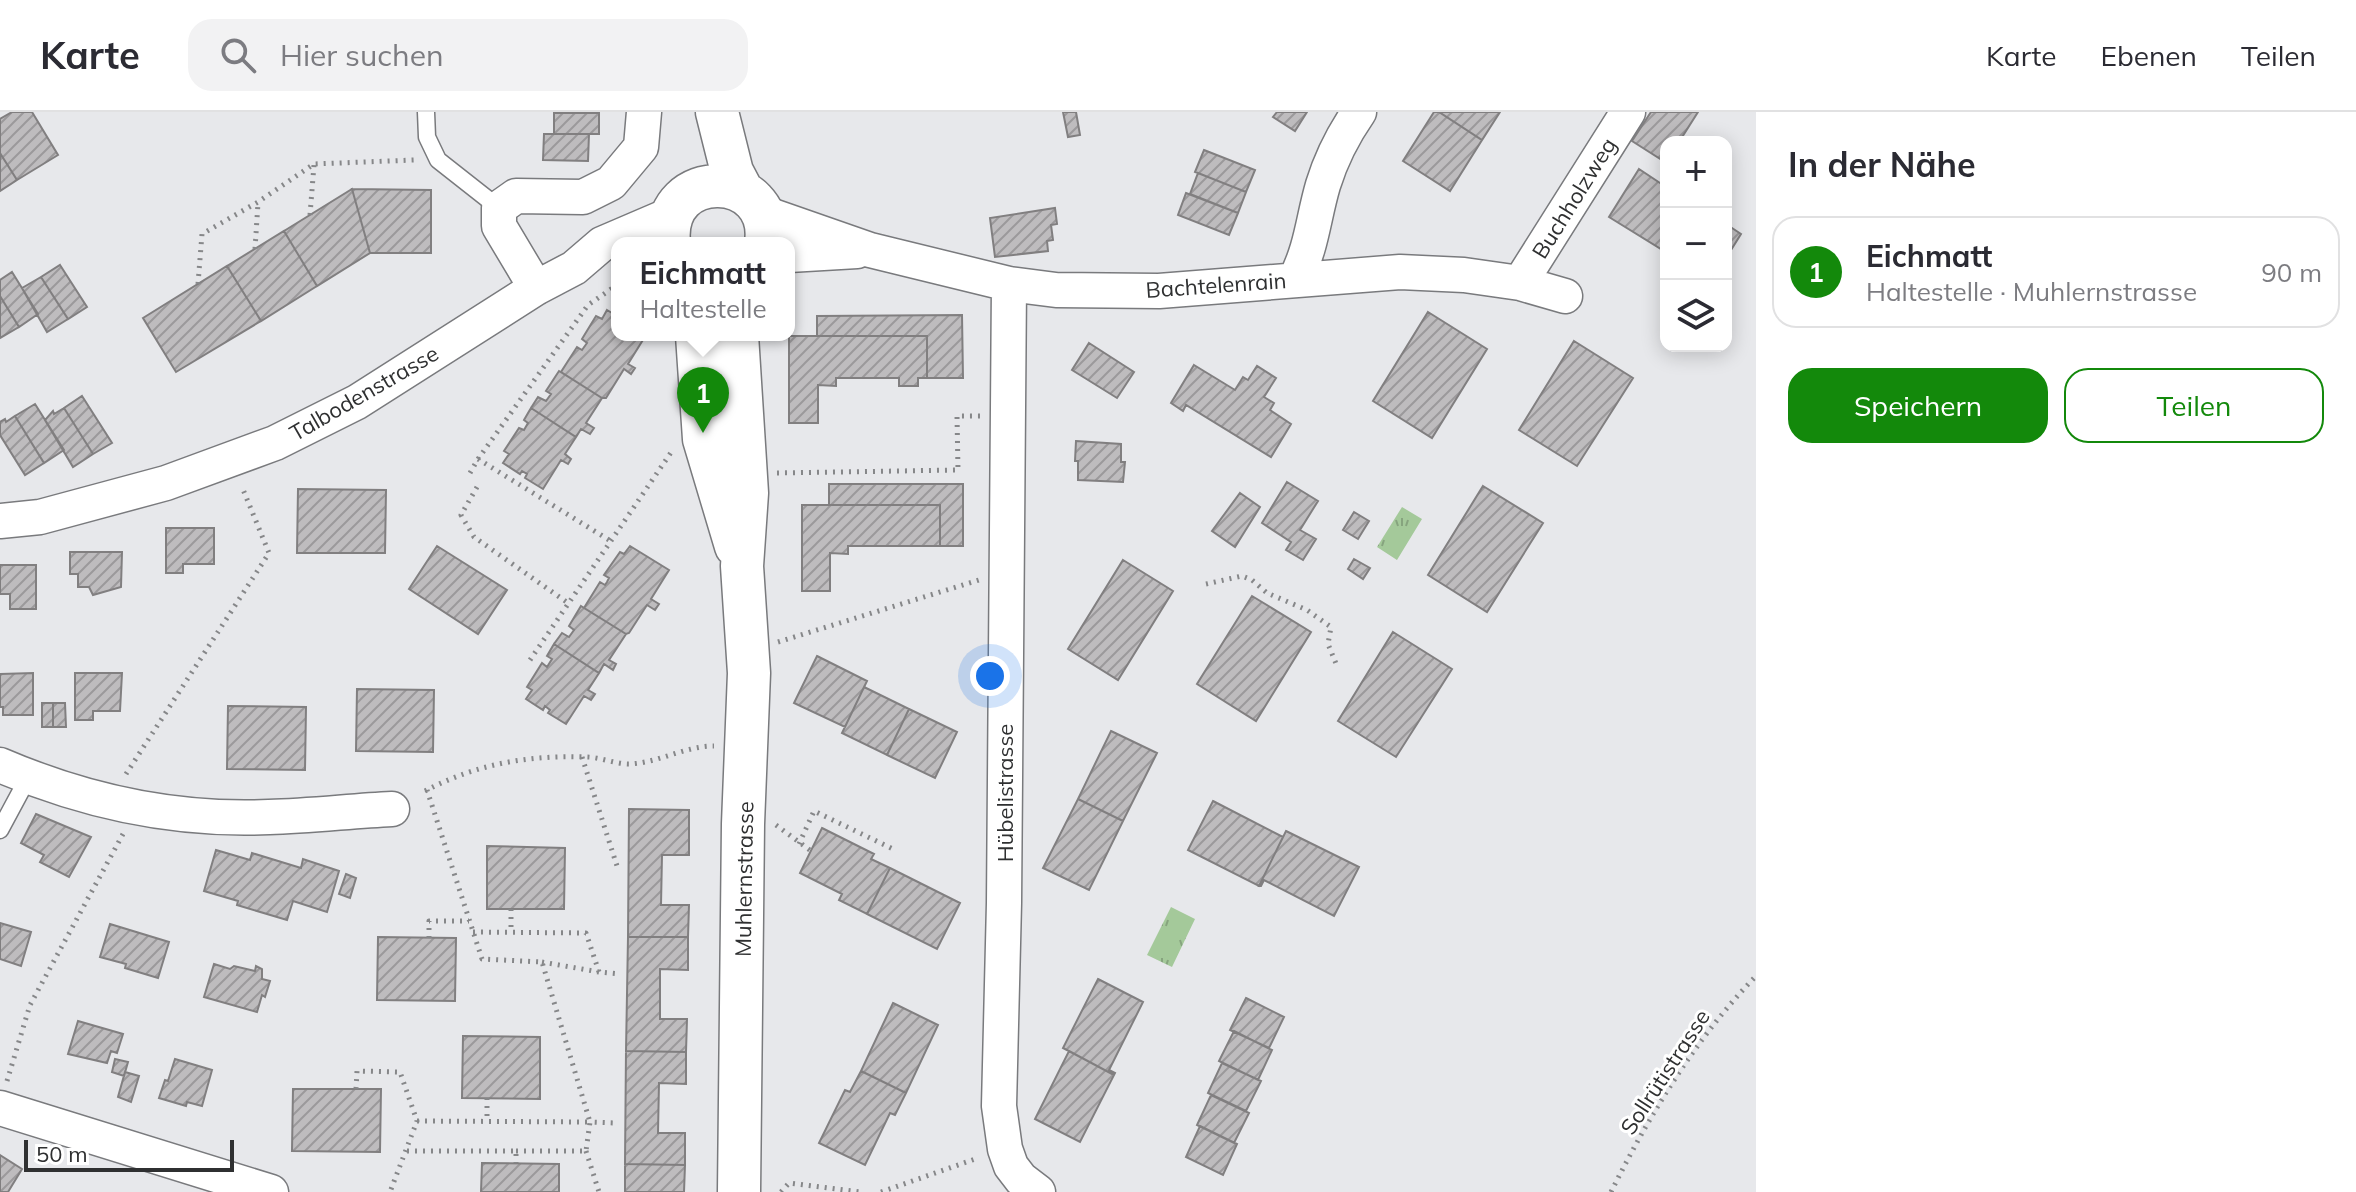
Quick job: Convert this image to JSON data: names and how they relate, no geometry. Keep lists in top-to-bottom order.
{
  "streets": {
    "street": [
      "Buchholzweg",
      "Bachtelenrain",
      "Talbodenstrasse",
      "Hübelistrasse",
      "Muhlernstrasse"
    ],
    "path": ["Sollrütistrasse"]
  },
  "crossings": [
    ["Buchholzweg", "Bachtelenrain"],
    ["Bachtelenrain", "Hübelistrasse"]
  ],
  "scale_bar": "50 m",
  "page": {
    "header": "Karte",
    "search": "Hier suchen",
    "nav": ["Karte", "Ebenen", "Teilen"],
    "heading": "In der Nähe",
    "map_buttons": ["+", "−"],
    "list": [
      {
        "mark": "1",
        "name": "Eichmatt",
        "note": "Haltestelle · Muhlernstrasse",
        "value": "90 m"
      }
    ],
    "popup": ["Eichmatt", "Haltestelle"],
    "buttons": ["Speichern", "Teilen"],
    "pins": "1",
    "scale": "50 m"
  }
}
